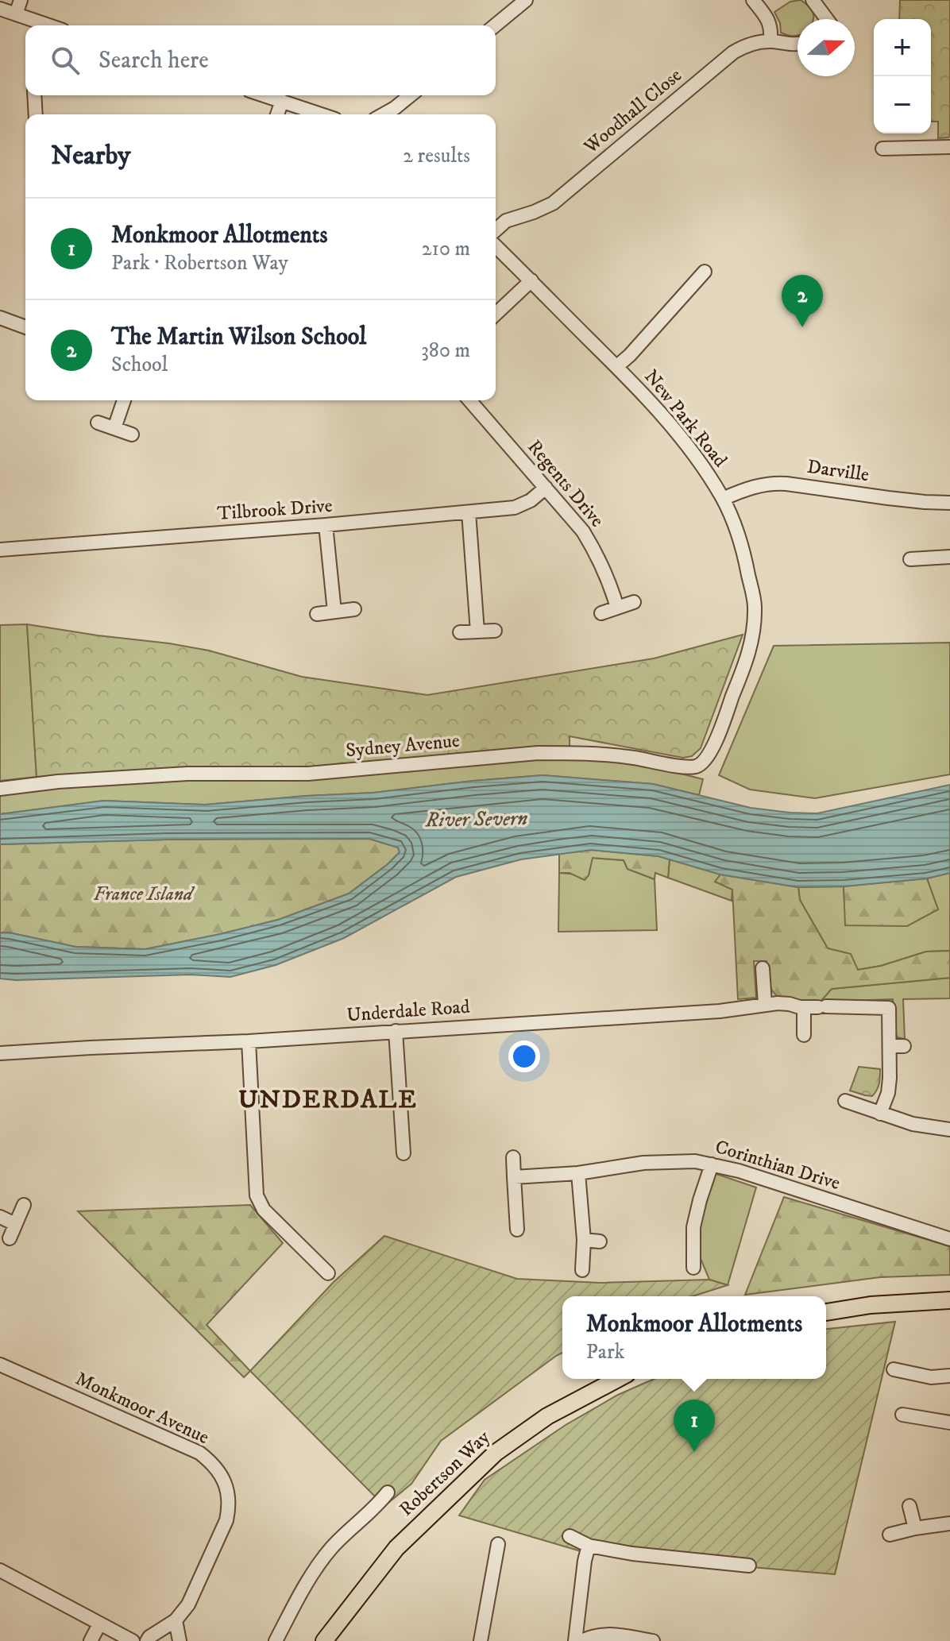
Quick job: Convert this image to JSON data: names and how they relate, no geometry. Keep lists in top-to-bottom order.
{
  "streets": {
    "main road": ["Robertson Way"],
    "street": [
      "Woodhall Close",
      "New Park Road",
      "Darville",
      "Regents Drive",
      "Tilbrook Drive",
      "Sydney Avenue",
      "Underdale Road",
      "Corinthian Drive",
      "Monkmoor Avenue"
    ]
  },
  "crossings": [
    ["New Park Road", "Darville"],
    ["New Park Road", "Sydney Avenue"],
    ["Regents Drive", "Tilbrook Drive"]
  ],
  "districts": ["UNDERDALE"],
  "water": ["River Severn"],
  "parks": ["France Island"],
  "north": "right",
  "page": {
    "map_buttons": ["+", "−"],
    "search": "Search here",
    "heading": ["Nearby", "2 results"],
    "list": [
      {
        "mark": "1",
        "name": "Monkmoor Allotments",
        "note": "Park · Robertson Way",
        "value": "210 m"
      },
      {
        "mark": "2",
        "name": "The Martin Wilson School",
        "note": "School",
        "value": "380 m"
      }
    ],
    "pins": ["2", "1"],
    "popup": ["Monkmoor Allotments", "Park"]
  }
}
